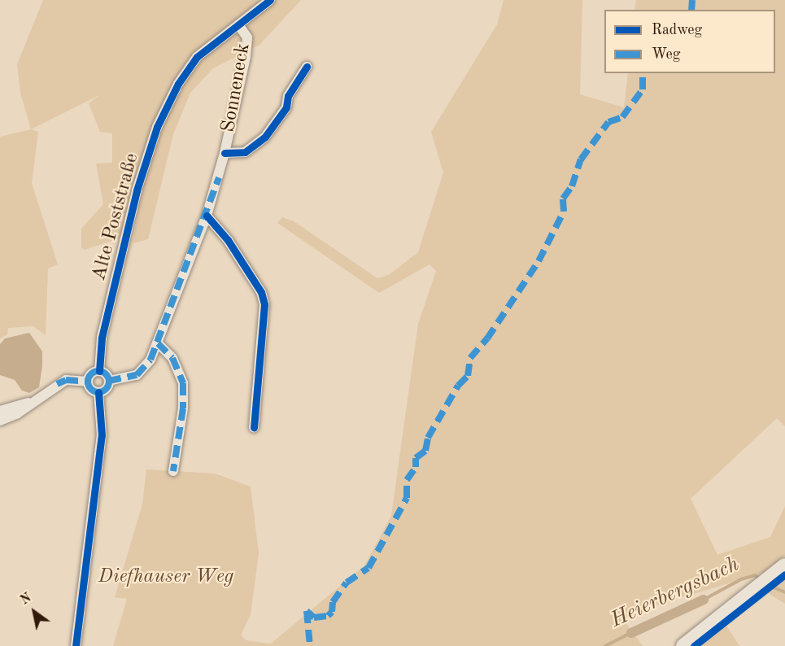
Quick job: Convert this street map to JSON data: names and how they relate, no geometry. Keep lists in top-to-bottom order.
{
  "streets": {
    "street": ["Sonneneck", "Alte Poststraße"]
  },
  "crossings": [
    ["Sonneneck", "Alte Poststraße"]
  ],
  "water": ["Heierbergsbach"],
  "parks": ["Diefhauser Weg"],
  "legend": ["Radweg", "Weg"],
  "north": "top left"
}
